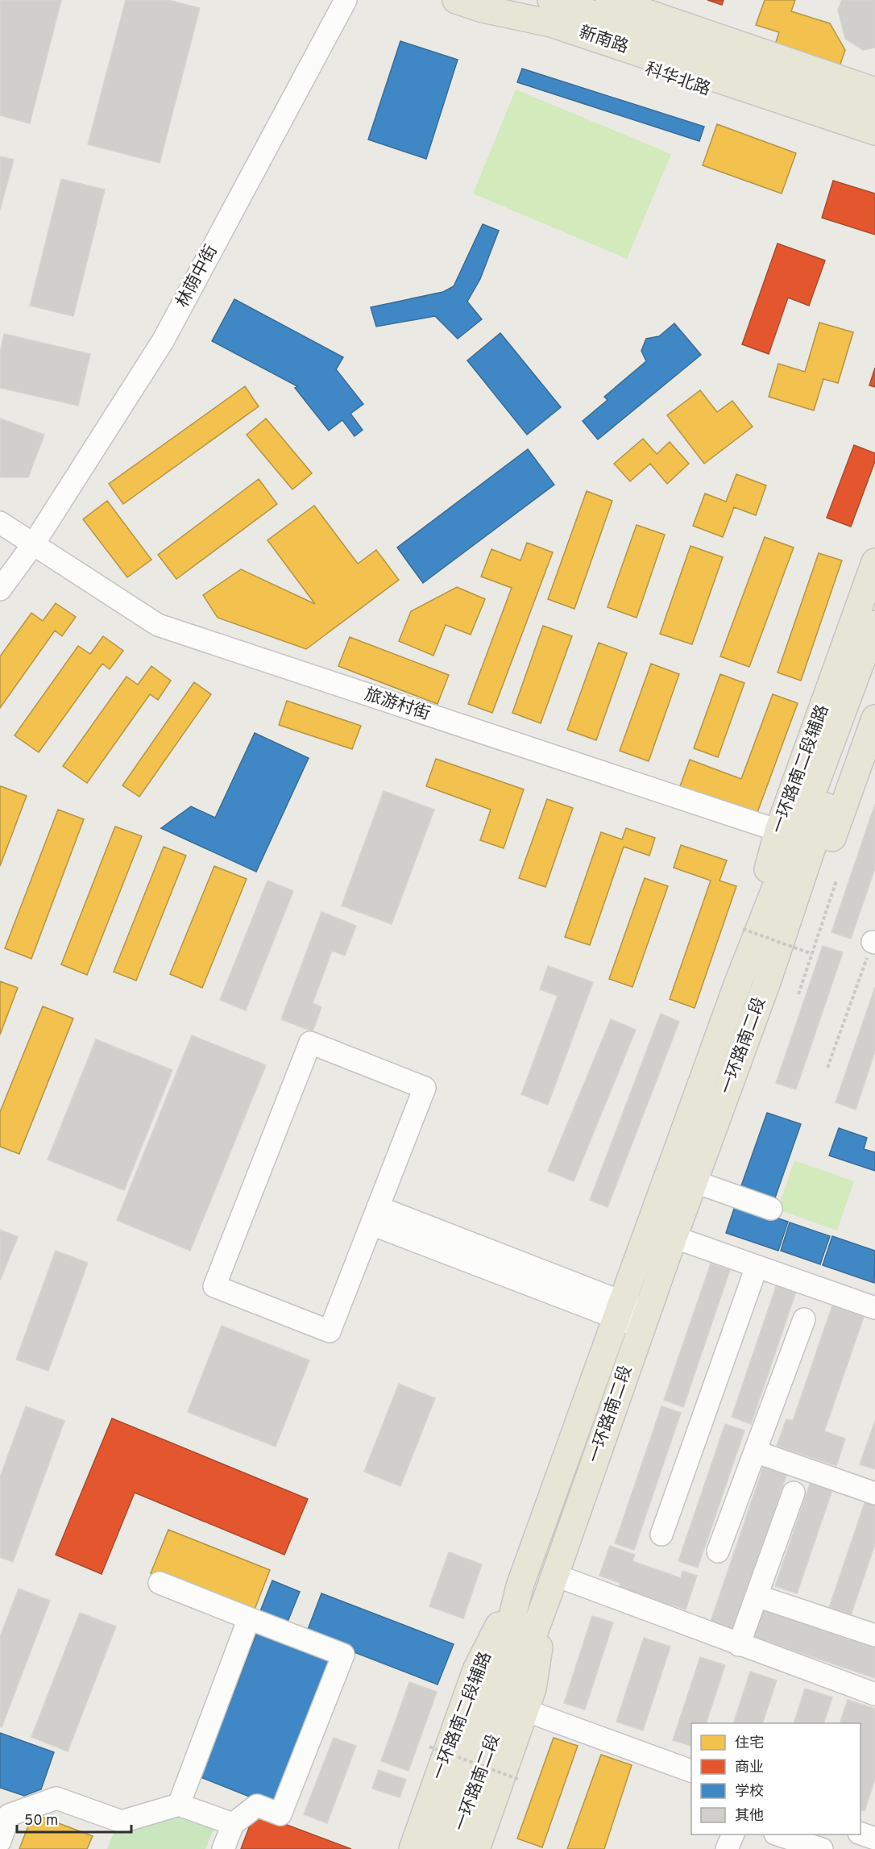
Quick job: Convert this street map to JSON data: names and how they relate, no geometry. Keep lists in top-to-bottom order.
{
  "streets": {
    "main road": [
      "新南路",
      "科华北路",
      "一环路南二段辅路",
      "一环路南二段"
    ],
    "street": ["林荫中街", "旅游村街"]
  },
  "crossings": [
    ["新南路", "科华北路"],
    ["林荫中街", "旅游村街"],
    ["旅游村街", "一环路南二段辅路"],
    ["一环路南二段辅路", "一环路南二段"]
  ],
  "legend": [
    "住宅",
    "商业",
    "学校",
    "其他"
  ],
  "scale_bar": "50 m"
}
